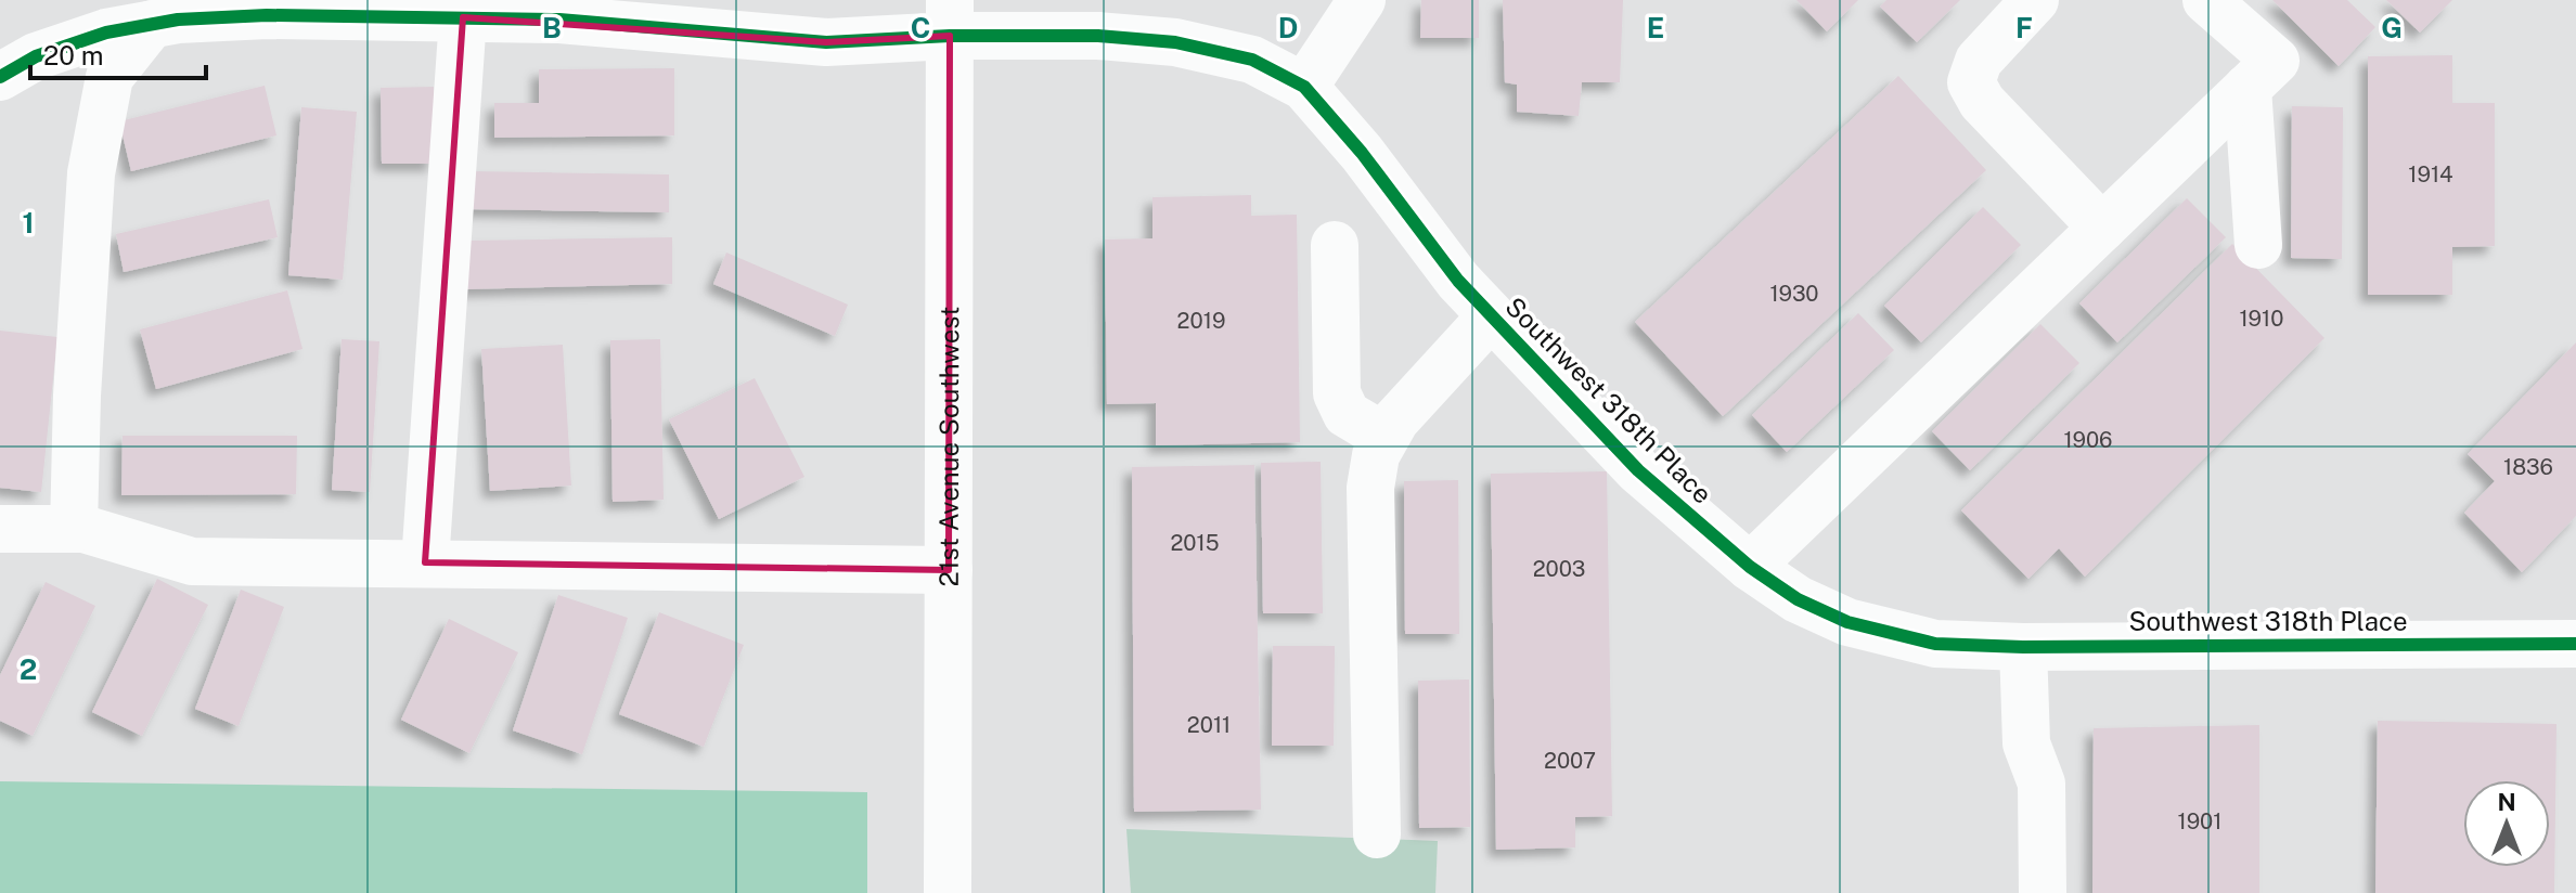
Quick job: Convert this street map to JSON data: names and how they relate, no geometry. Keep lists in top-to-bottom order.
{
  "streets": {
    "street": ["Southwest 318th Place", "21st Avenue Southwest"]
  },
  "crossings": [
    ["Southwest 318th Place", "21st Avenue Southwest"]
  ],
  "house_numbers": [
    "1914",
    "1930",
    "1910",
    "2019",
    "1906",
    "1836",
    "2015",
    "2003",
    "2011",
    "2007",
    "1901"
  ],
  "scale_bar": "20 m",
  "north": "top",
  "grid": {
    "columns": [
      "B",
      "C",
      "D",
      "E",
      "F",
      "G"
    ],
    "rows": ["1", "2"]
  }
}
